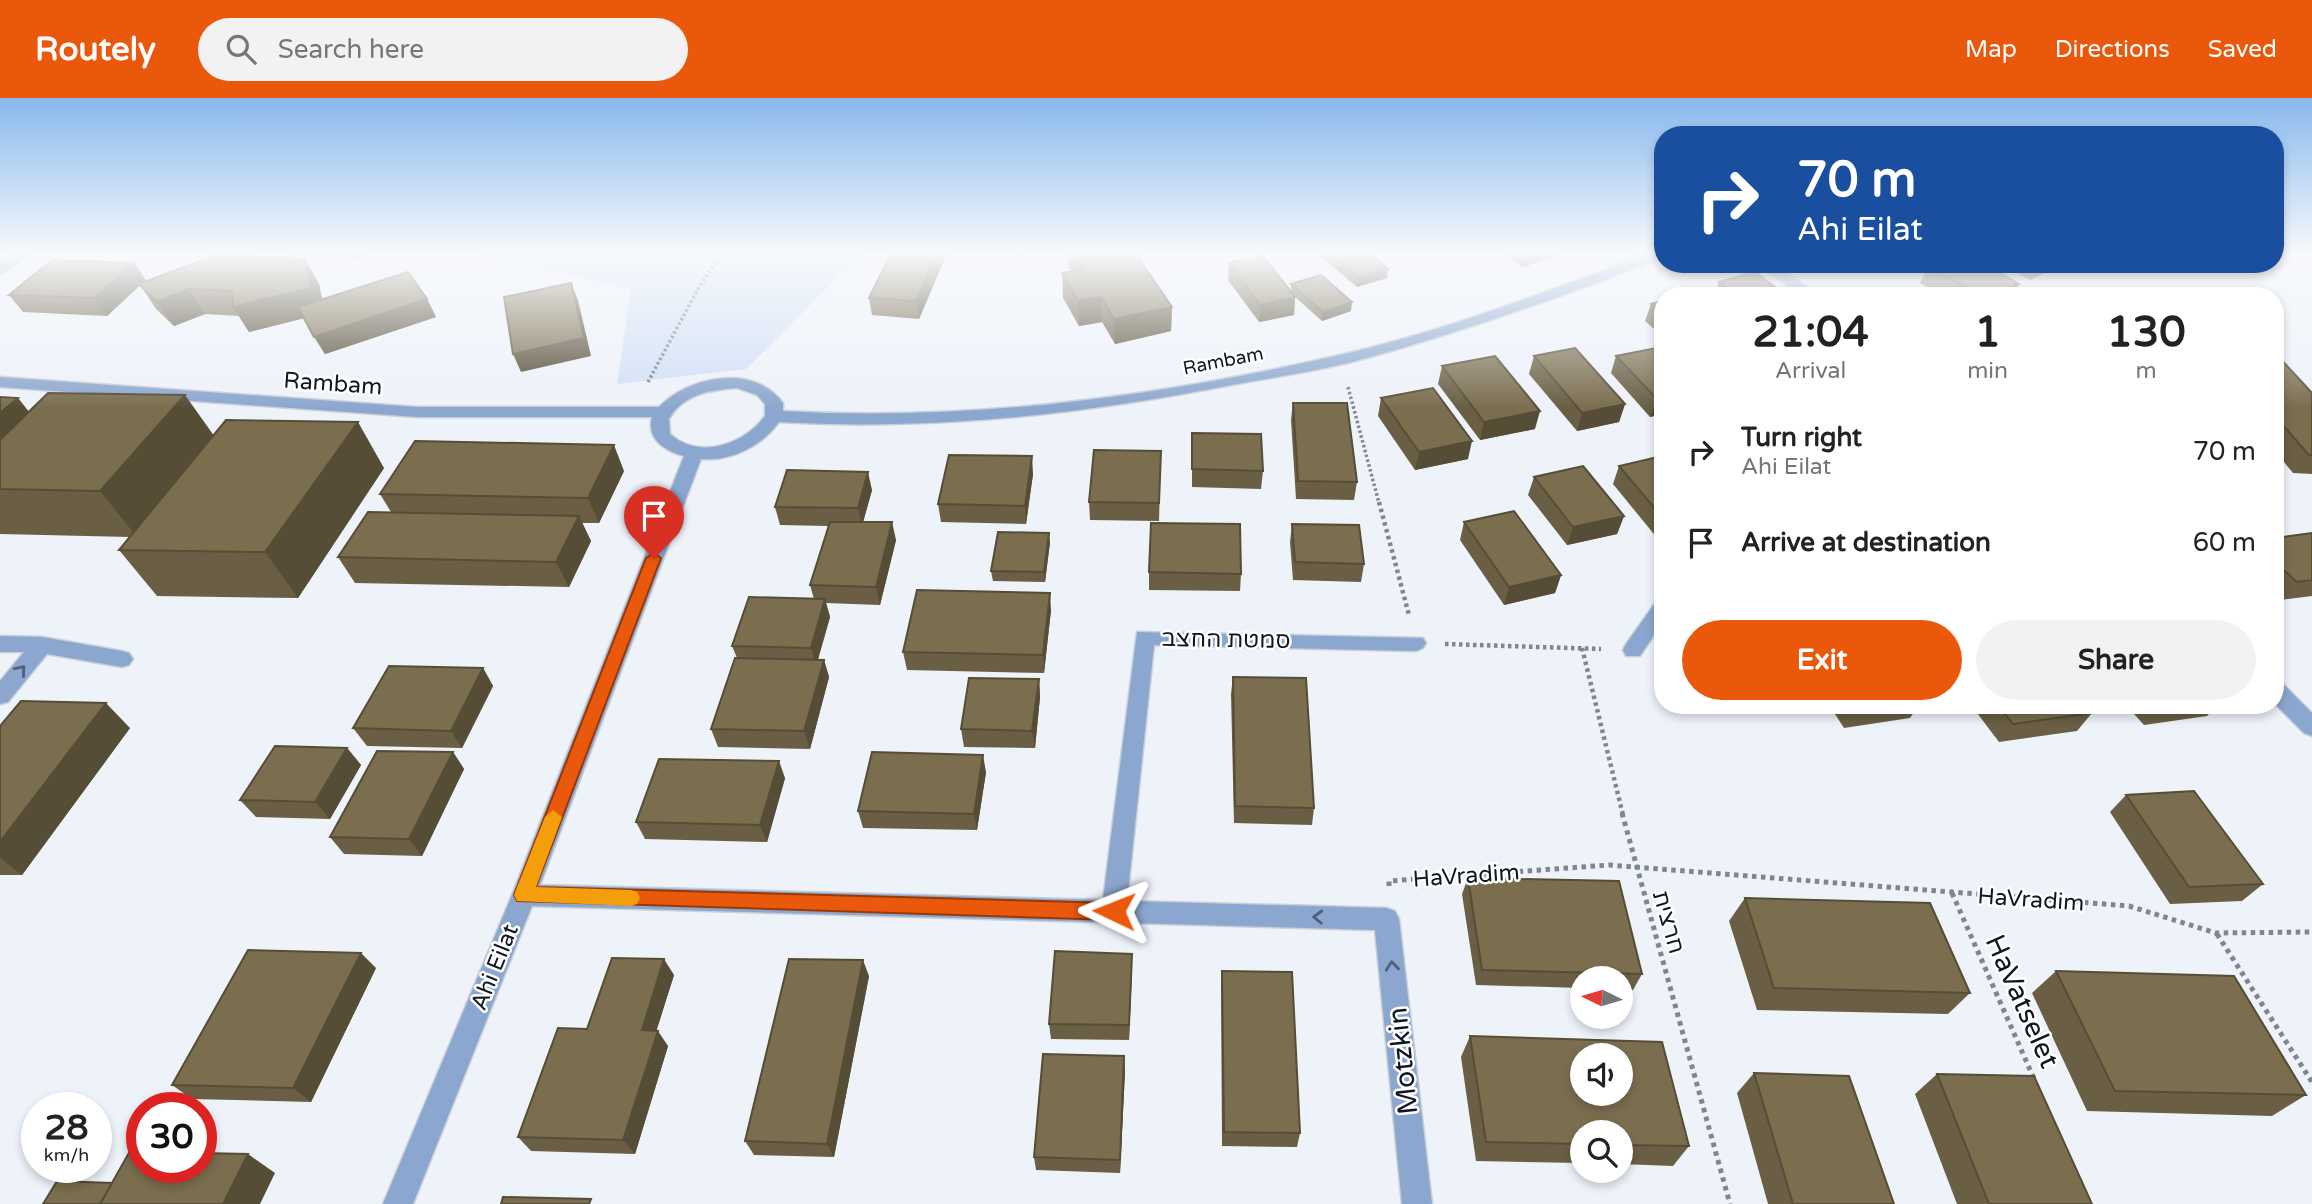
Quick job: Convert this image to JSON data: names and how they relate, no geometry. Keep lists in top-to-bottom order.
{
  "streets": {
    "street": [
      "Rambam",
      "סמטת החצב",
      "Ahi Eilat",
      "Motzkin"
    ],
    "path": ["HaVradim", "חרצית", "HaVatselet"]
  },
  "crossings": [
    ["Rambam", "Ahi Eilat"],
    ["HaVradim", "חרצית"],
    ["HaVradim", "HaVatselet"],
    ["HaVradim", "Motzkin"]
  ],
  "one_way": ["Motzkin"],
  "north": "left",
  "page": {
    "header": "Routely",
    "search": "Search here",
    "nav": ["Map", "Directions", "Saved"],
    "turn": ["70 m", "Ahi Eilat"],
    "eta": [
      "21:04",
      "Arrival",
      "1",
      "min",
      "130",
      "m"
    ],
    "list": [
      {
        "name": "Turn right",
        "note": "Ahi Eilat",
        "value": "70 m"
      },
      {
        "name": "Arrive at destination",
        "value": "60 m"
      }
    ],
    "buttons": ["Exit", "Share"],
    "speed": "28 km/h",
    "limit": "30"
  }
}
